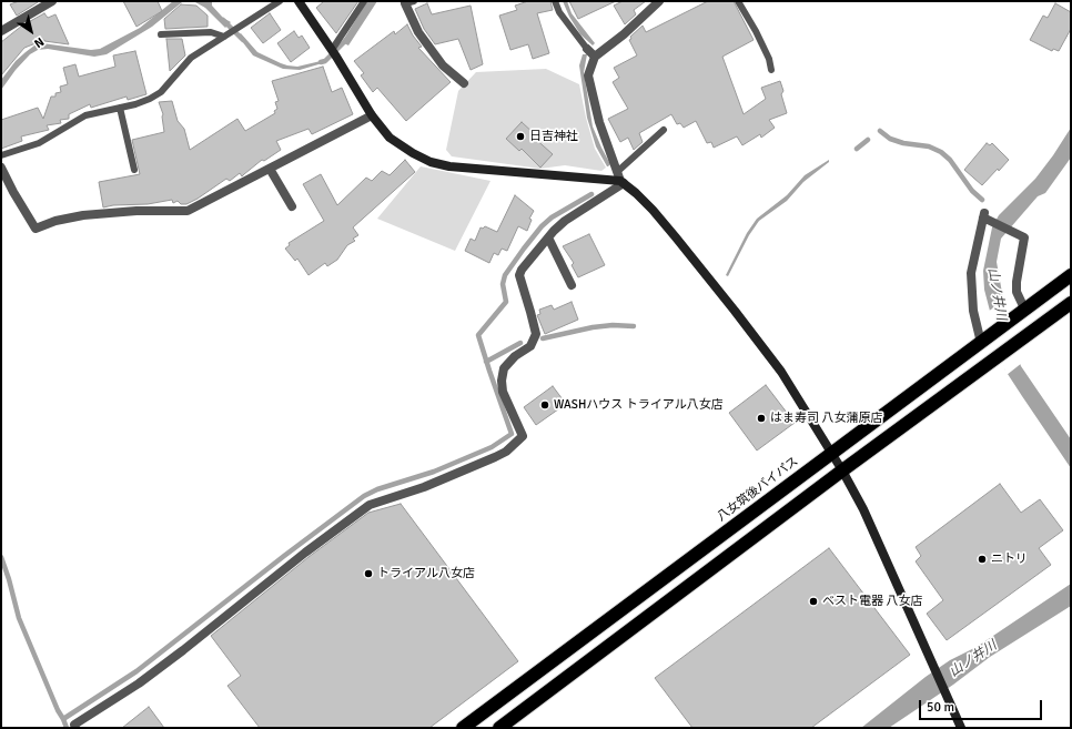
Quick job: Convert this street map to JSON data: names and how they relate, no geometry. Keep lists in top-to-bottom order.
{
  "streets": {
    "highway": ["八女筑後バイパス"]
  },
  "water": ["山ノ井川"],
  "places": [
    "日吉神社",
    "WASHハウス トライアル八女店",
    "はま寿司 八女蒲原店",
    "ニトリ",
    "トライアル八女店",
    "ベスト電器 八女店"
  ],
  "scale_bar": "50 m",
  "north": "bottom right"
}
